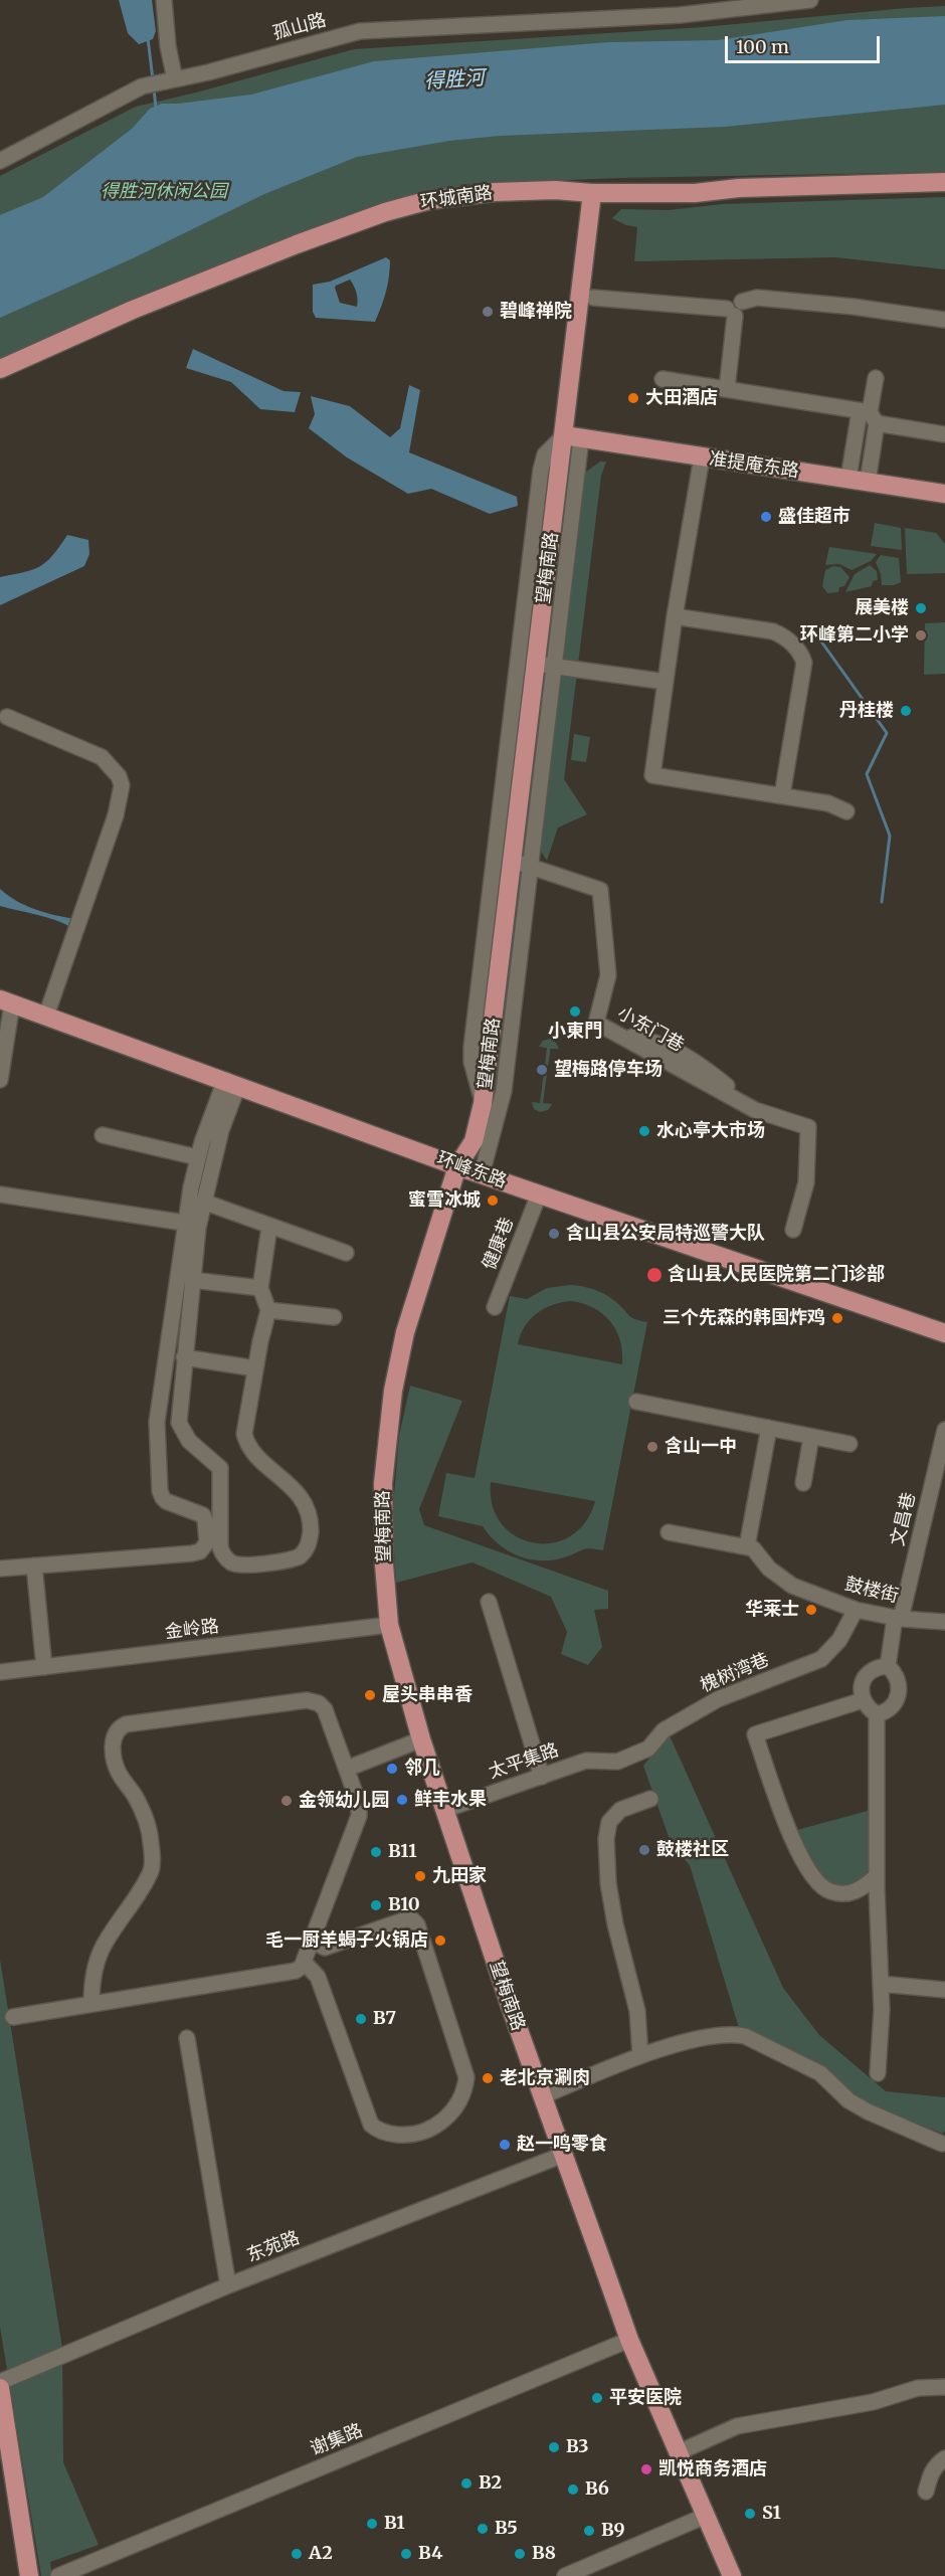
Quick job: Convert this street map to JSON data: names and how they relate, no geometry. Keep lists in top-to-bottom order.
{
  "streets": {
    "main road": [
      "环城南路",
      "准提庵东路",
      "望梅南路",
      "环峰东路"
    ],
    "street": [
      "孤山路",
      "小东门巷",
      "健康巷",
      "文昌巷",
      "鼓楼街",
      "金岭路",
      "槐树湾巷",
      "太平集路",
      "东苑路",
      "谢集路"
    ]
  },
  "crossings": [
    ["环城南路", "望梅南路"],
    ["准提庵东路", "望梅南路"],
    ["望梅南路", "小东门巷"],
    ["望梅南路", "环峰东路"],
    ["望梅南路", "金岭路"],
    ["望梅南路", "太平集路"],
    ["望梅南路", "东苑路"],
    ["望梅南路", "谢集路"],
    ["环峰东路", "健康巷"],
    ["文昌巷", "鼓楼街"],
    ["鼓楼街", "槐树湾巷"],
    ["槐树湾巷", "太平集路"]
  ],
  "water": ["得胜河"],
  "parks": ["得胜河休闲公园"],
  "places": [
    "碧峰禅院",
    "大田酒店",
    "盛佳超市",
    "展美楼",
    "环峰第二小学",
    "丹桂楼",
    "小東門",
    "望梅路停车场",
    "水心亭大市场",
    "蜜雪冰城",
    "含山县公安局特巡警大队",
    "含山县人民医院第二门诊部",
    "三个先森的韩国炸鸡",
    "含山一中",
    "华莱士",
    "屋头串串香",
    "邻几",
    "鲜丰水果",
    "金领幼儿园",
    "鼓楼社区",
    "B11",
    "九田家",
    "B10",
    "毛一厨羊蝎子火锅店",
    "B7",
    "老北京涮肉",
    "赵一鸣零食",
    "平安医院",
    "B3",
    "凯悦商务酒店",
    "B2",
    "B6",
    "S1",
    "B1",
    "B5",
    "B9",
    "A2",
    "B4",
    "B8"
  ],
  "scale_bar": "100 m"
}
